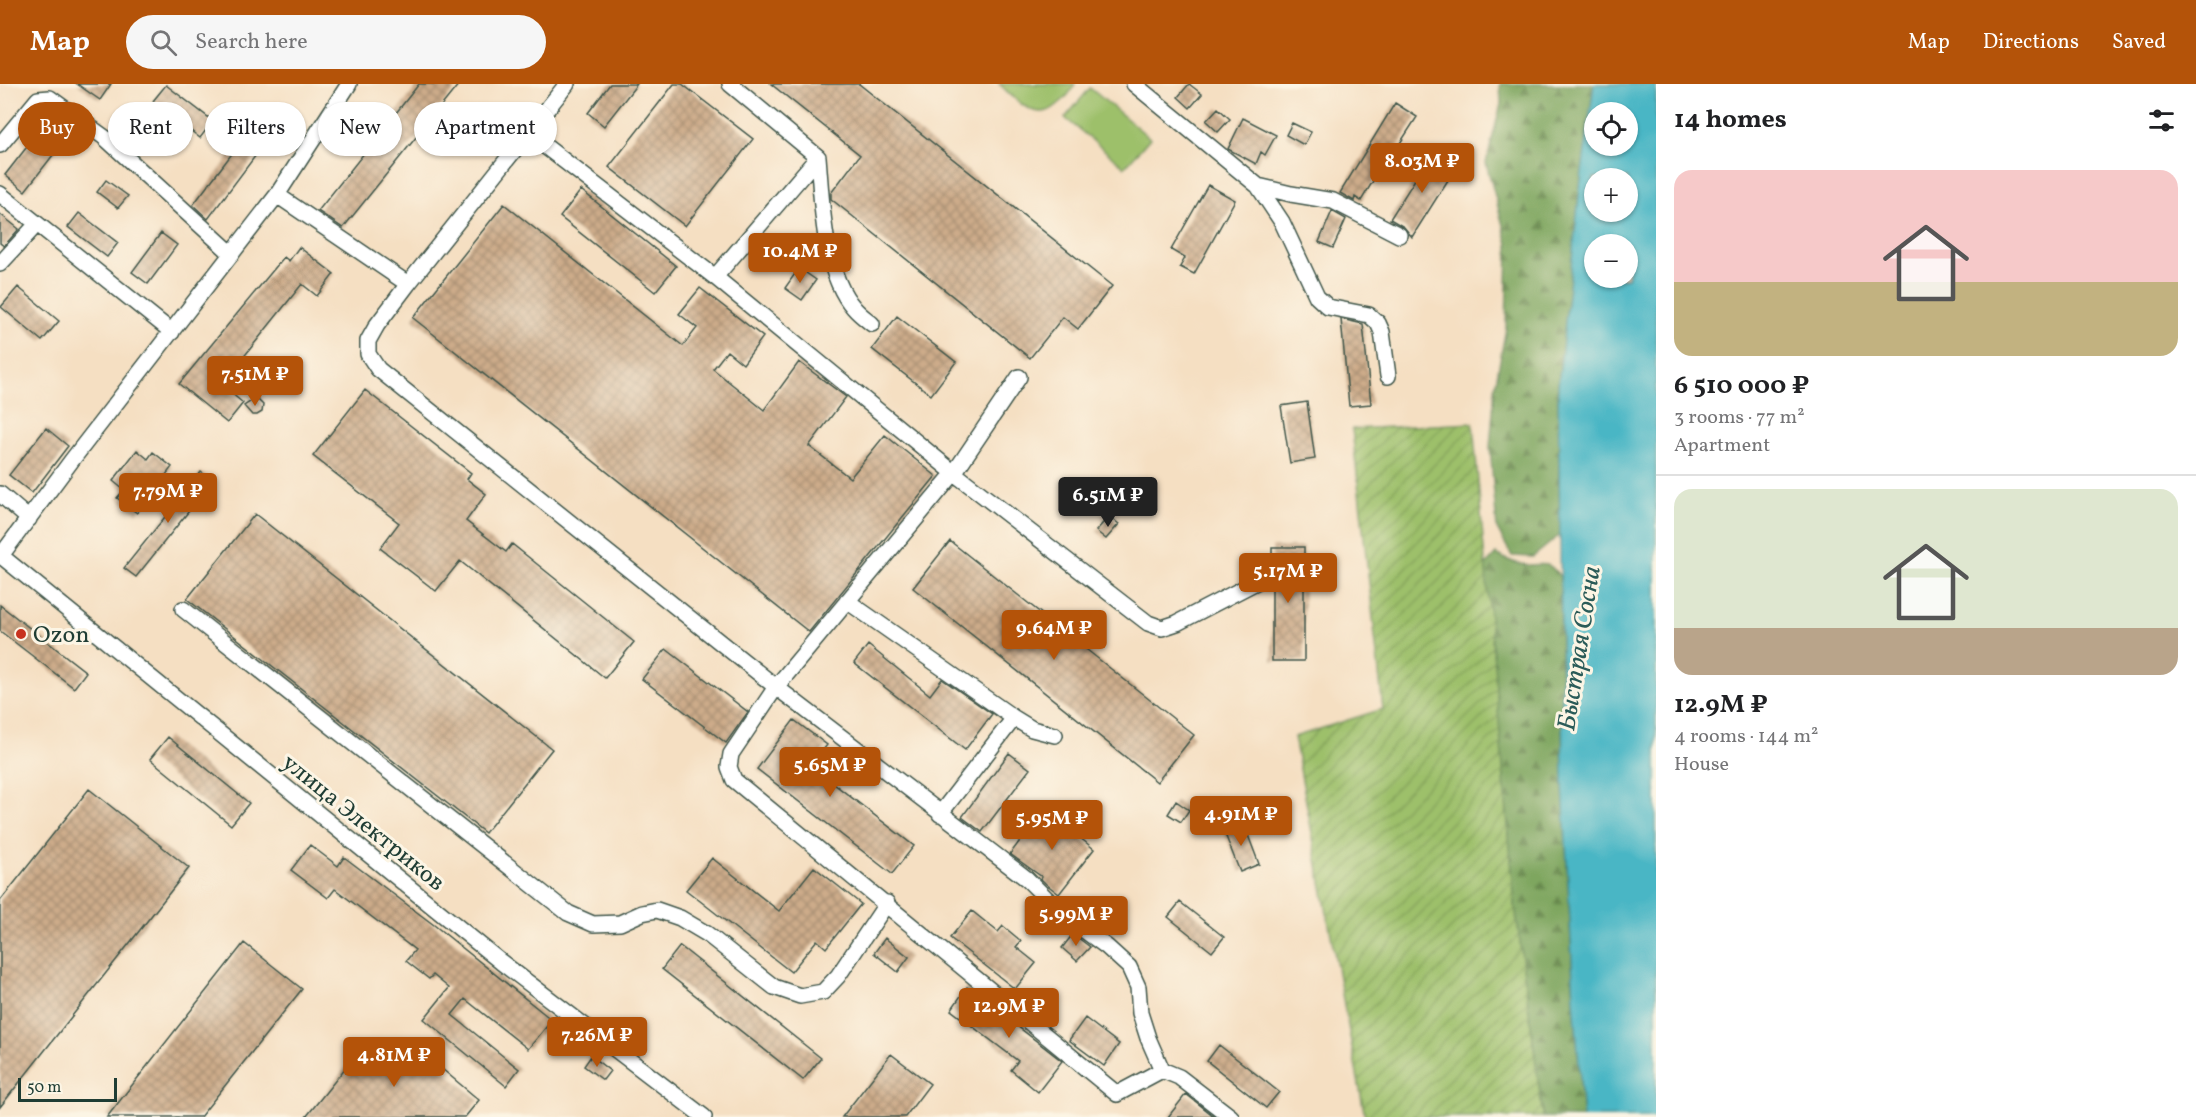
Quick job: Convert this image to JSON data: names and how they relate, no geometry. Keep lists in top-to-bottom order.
{
  "streets": {
    "street": ["улица Электриков"]
  },
  "water": ["Быстрая Сосна"],
  "places": ["Ozon"],
  "scale_bar": "50 m",
  "page": {
    "header": "Map",
    "search": "Search here",
    "nav": ["Map", "Directions", "Saved"],
    "heading": "14 homes",
    "map_buttons": ["+", "−"],
    "chip": [
      "Buy",
      "Rent",
      "Filters",
      "New",
      "Apartment"
    ],
    "price": [
      "8.03M ₽",
      "10.4M ₽",
      "7.51M ₽",
      "7.79M ₽",
      "6.51M ₽",
      "5.17M ₽",
      "9.64M ₽",
      "5.65M ₽",
      "4.91M ₽",
      "5.95M ₽",
      "5.99M ₽",
      "12.9M ₽",
      "7.26M ₽",
      "4.81M ₽"
    ],
    "list": [
      {
        "name": "6 510 000 ₽",
        "note": "3 rooms · 77 m² · Apartment"
      },
      {
        "name": "12.9M ₽",
        "note": "4 rooms · 144 m² · House"
      }
    ],
    "scale": "50 m"
  }
}
